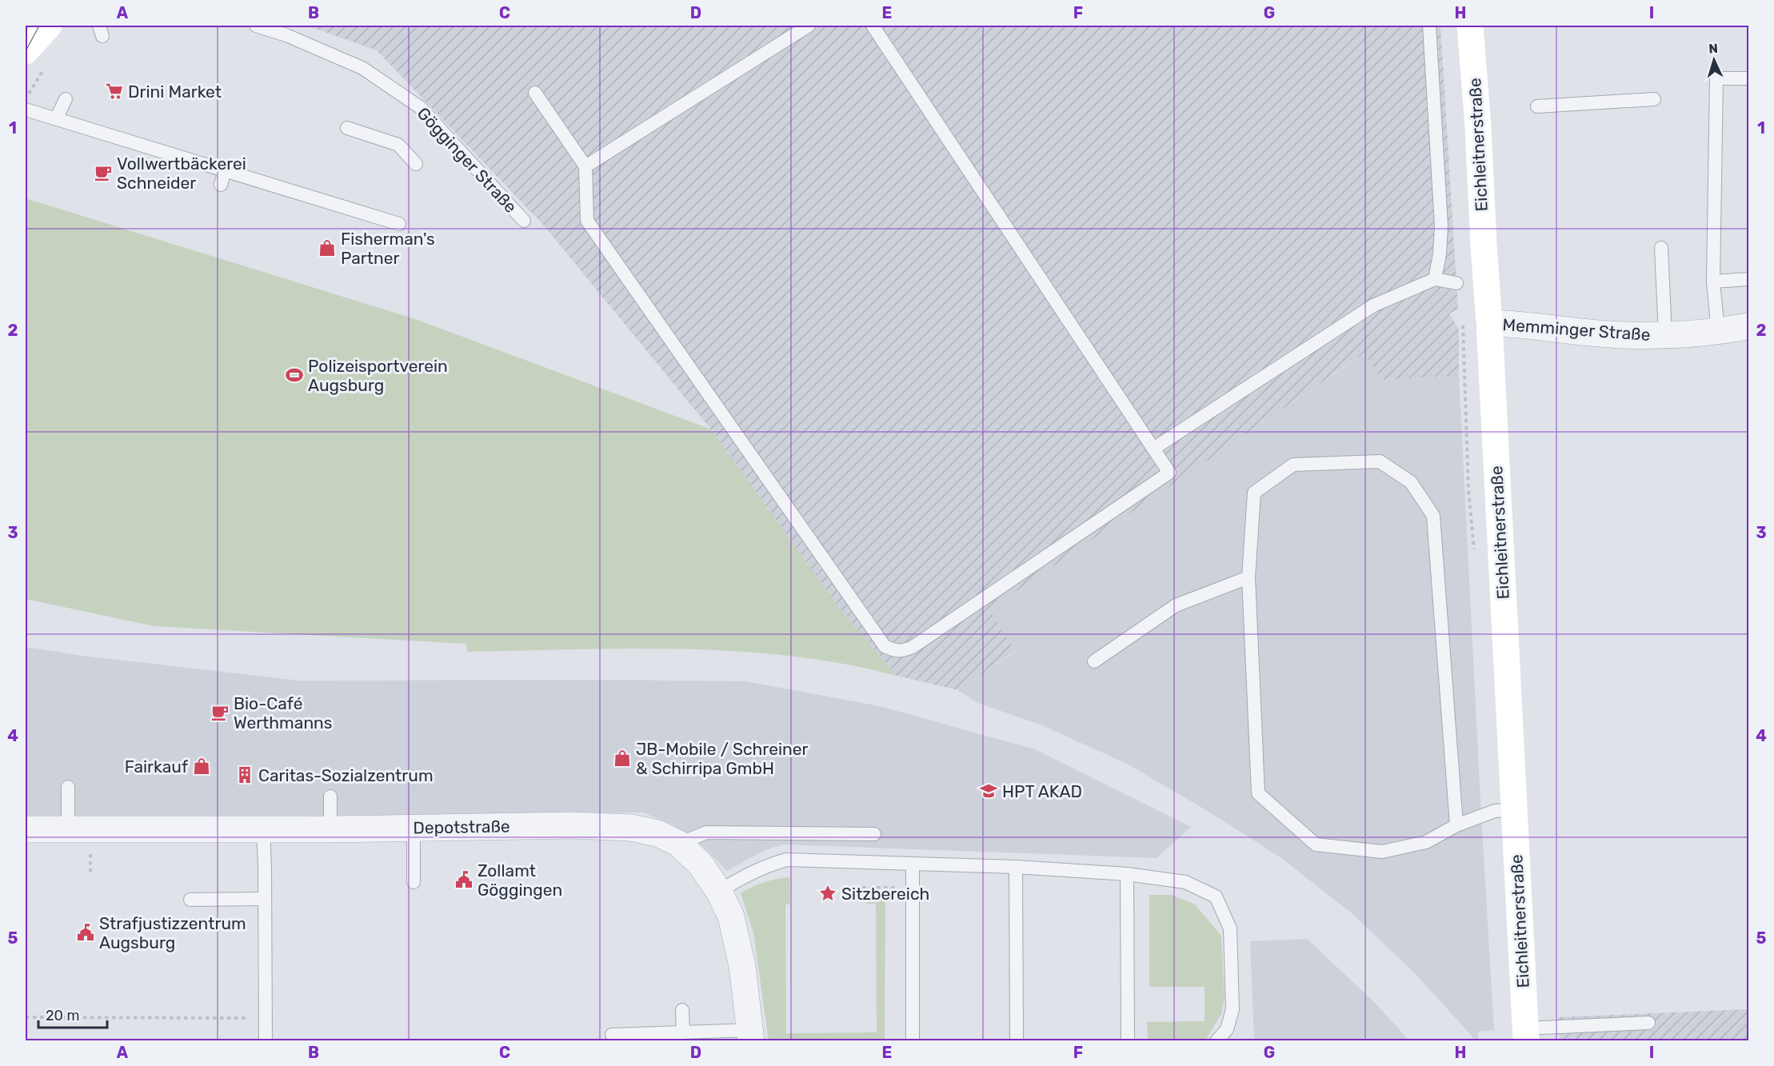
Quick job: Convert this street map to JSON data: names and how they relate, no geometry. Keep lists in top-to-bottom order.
{
  "streets": {
    "main road": ["Eichleitnerstraße"],
    "street": ["Memminger Straße", "Depotstraße"],
    "lane": ["Gögginger Straße"]
  },
  "crossings": [
    ["Eichleitnerstraße", "Memminger Straße"]
  ],
  "places": {
    "supermarket": ["Drini Market"],
    "cafe": ["Vollwertbäckerei Schneider", "Bio-Café Werthmanns"],
    "shop": ["Fisherman's Partner", "JB-Mobile / Schreiner & Schirripa GmbH", "Fairkauf"],
    "sports": ["Polizeisportverein Augsburg"],
    "building": ["Caritas-Sozialzentrum"],
    "school or university": ["HPT AKAD"],
    "public building": ["Zollamt Göggingen", "Strafjustizzentrum Augsburg"],
    "place": ["Sitzbereich"]
  },
  "scale_bar": "20 m",
  "north": "top",
  "grid": {
    "columns": [
      "A",
      "B",
      "C",
      "D",
      "E",
      "F",
      "G",
      "H",
      "I"
    ],
    "rows": [
      "1",
      "2",
      "3",
      "4",
      "5"
    ]
  }
}
